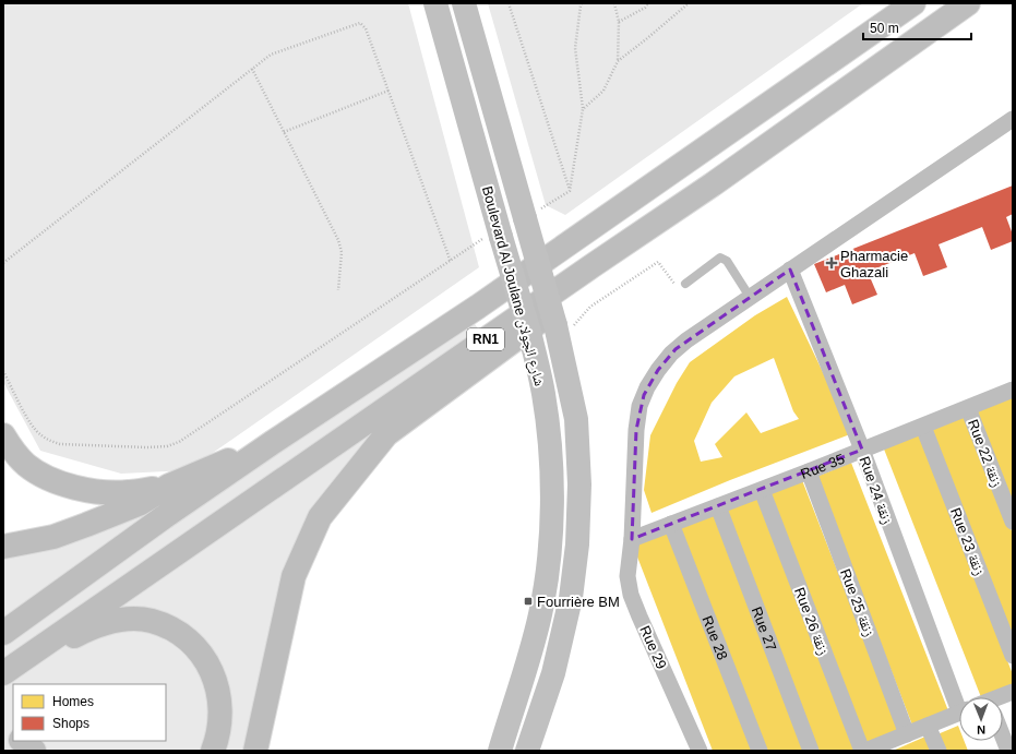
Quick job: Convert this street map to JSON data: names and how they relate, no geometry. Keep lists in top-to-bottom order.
{
  "streets": {
    "highway": ["RN1"],
    "main road": ["Boulevard Al Joulane شارع الجولان"],
    "street": [
      "Rue 22 زنقة",
      "Rue 35",
      "Rue 24 زنقة",
      "Rue 23 زنقة",
      "Rue 25 زنقة",
      "Rue 26 زنقة",
      "Rue 27",
      "Rue 28",
      "Rue 29"
    ]
  },
  "crossings": [
    ["Rue 22 زنقة", "Rue 35"],
    ["Rue 35", "Rue 24 زنقة"],
    ["Rue 35", "Rue 23 زنقة"],
    ["Rue 35", "Rue 25 زنقة"],
    ["Rue 35", "Rue 26 زنقة"],
    ["Rue 35", "Rue 27"],
    ["Rue 35", "Rue 28"],
    ["Rue 35", "Rue 29"],
    ["Rue 24 زنقة", "Rue 29"]
  ],
  "places": {
    "health": ["Pharmacie Ghazali"],
    "transit": ["Fourrière BM"]
  },
  "legend": ["Homes", "Shops"],
  "scale_bar": "50 m",
  "north": "bottom"
}
